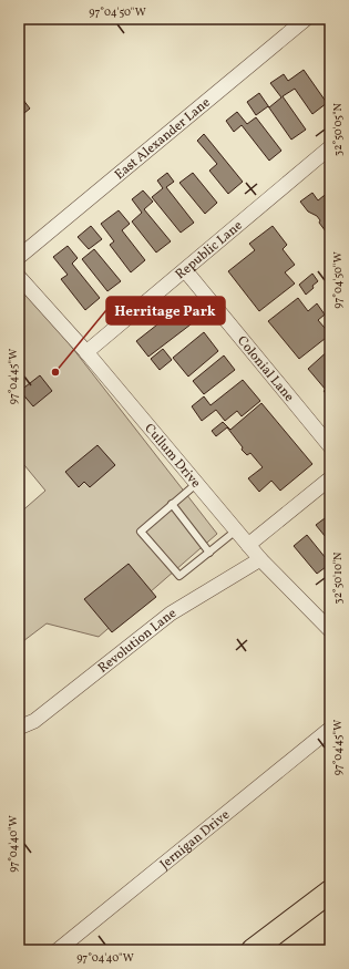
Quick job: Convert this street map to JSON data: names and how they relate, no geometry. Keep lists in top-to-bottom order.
{
  "streets": {
    "street": [
      "East Alexander Lane",
      "Republic Lane",
      "Colonial Lane",
      "Cullum Drive",
      "Revolution Lane",
      "Jernigan Drive"
    ]
  },
  "crossings": [
    ["Republic Lane", "Colonial Lane"],
    ["Republic Lane", "Cullum Drive"],
    ["Cullum Drive", "Revolution Lane"]
  ],
  "places": ["Herritage Park"],
  "coordinates": [
    "97°04'50\"W",
    "32°50'05\"N",
    "97°04'45\"W",
    "32°50'10\"N",
    "97°04'40\"W"
  ]
}
